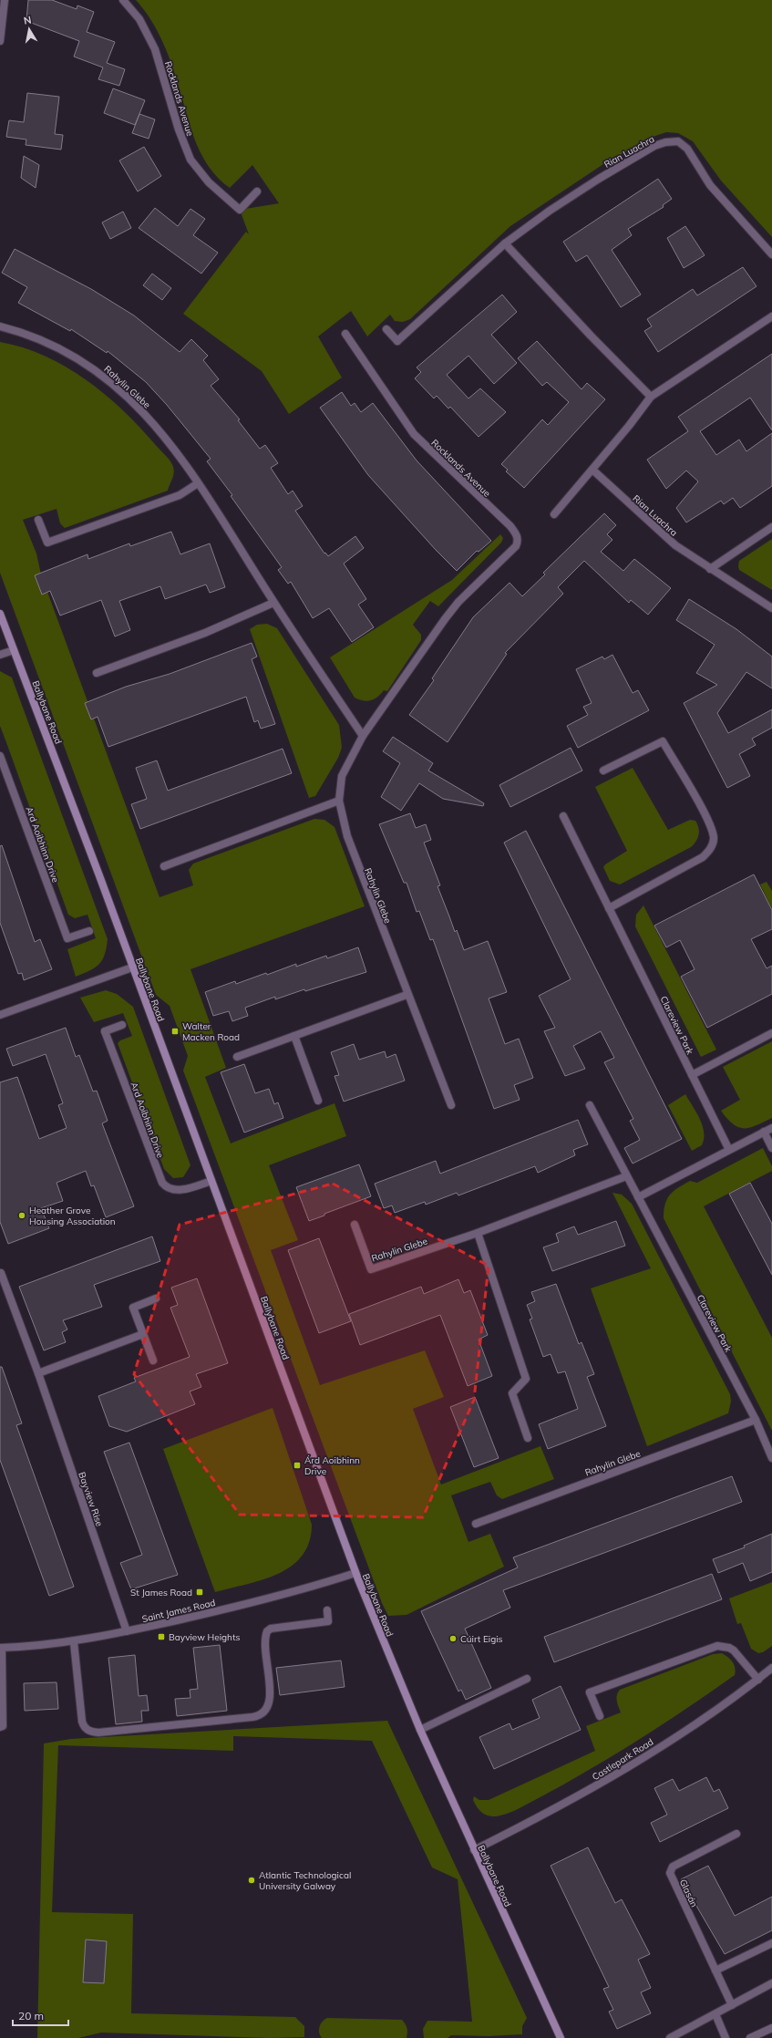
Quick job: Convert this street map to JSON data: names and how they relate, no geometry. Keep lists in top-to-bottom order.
{
  "streets": {
    "main road": ["Ballybane Road"],
    "street": [
      "Rocklands Avenue",
      "Rian Luachra",
      "Rahylin Glebe",
      "Ard Aoibhinn Drive",
      "Clareview Park",
      "Bayview Rise",
      "Saint James Road",
      "Castlepark Road",
      "Glasán"
    ]
  },
  "crossings": [
    ["Rocklands Avenue", "Rahylin Glebe"],
    ["Rahylin Glebe", "Clareview Park"],
    ["Ballybane Road", "Ard Aoibhinn Drive"],
    ["Ballybane Road", "Saint James Road"],
    ["Ballybane Road", "Castlepark Road"],
    ["Bayview Rise", "Saint James Road"]
  ],
  "places": {
    "transit": [
      "Walter Macken Road",
      "Árd Aoibhinn Drive",
      "St James Road",
      "Bayview Heights"
    ],
    "other": ["Heather Grove Housing Association", "Cúirt Eigis", "Atlantic Technological University Galway"]
  },
  "scale_bar": "20 m",
  "north": "top"
}
